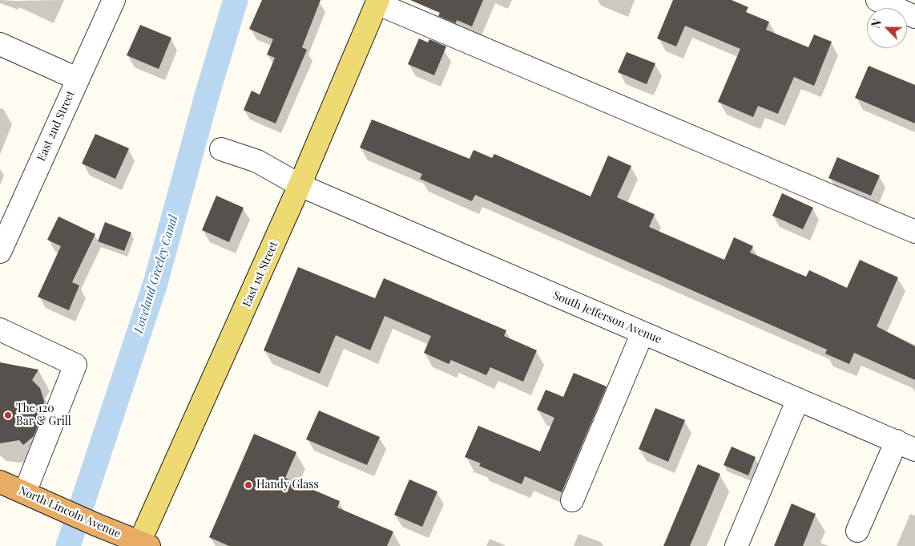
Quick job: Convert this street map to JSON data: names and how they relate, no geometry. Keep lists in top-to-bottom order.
{
  "streets": {
    "highway": ["North Lincoln Avenue"],
    "main road": ["East 1st Street"],
    "street": ["East 2nd Street", "South Jefferson Avenue"]
  },
  "crossings": [
    ["East 1st Street", "South Jefferson Avenue"],
    ["East 1st Street", "North Lincoln Avenue"]
  ],
  "water": ["Loveland Greeley Canal"],
  "places": ["The 120 Bar & Grill", "Handy Glass"],
  "north": "top left"
}
